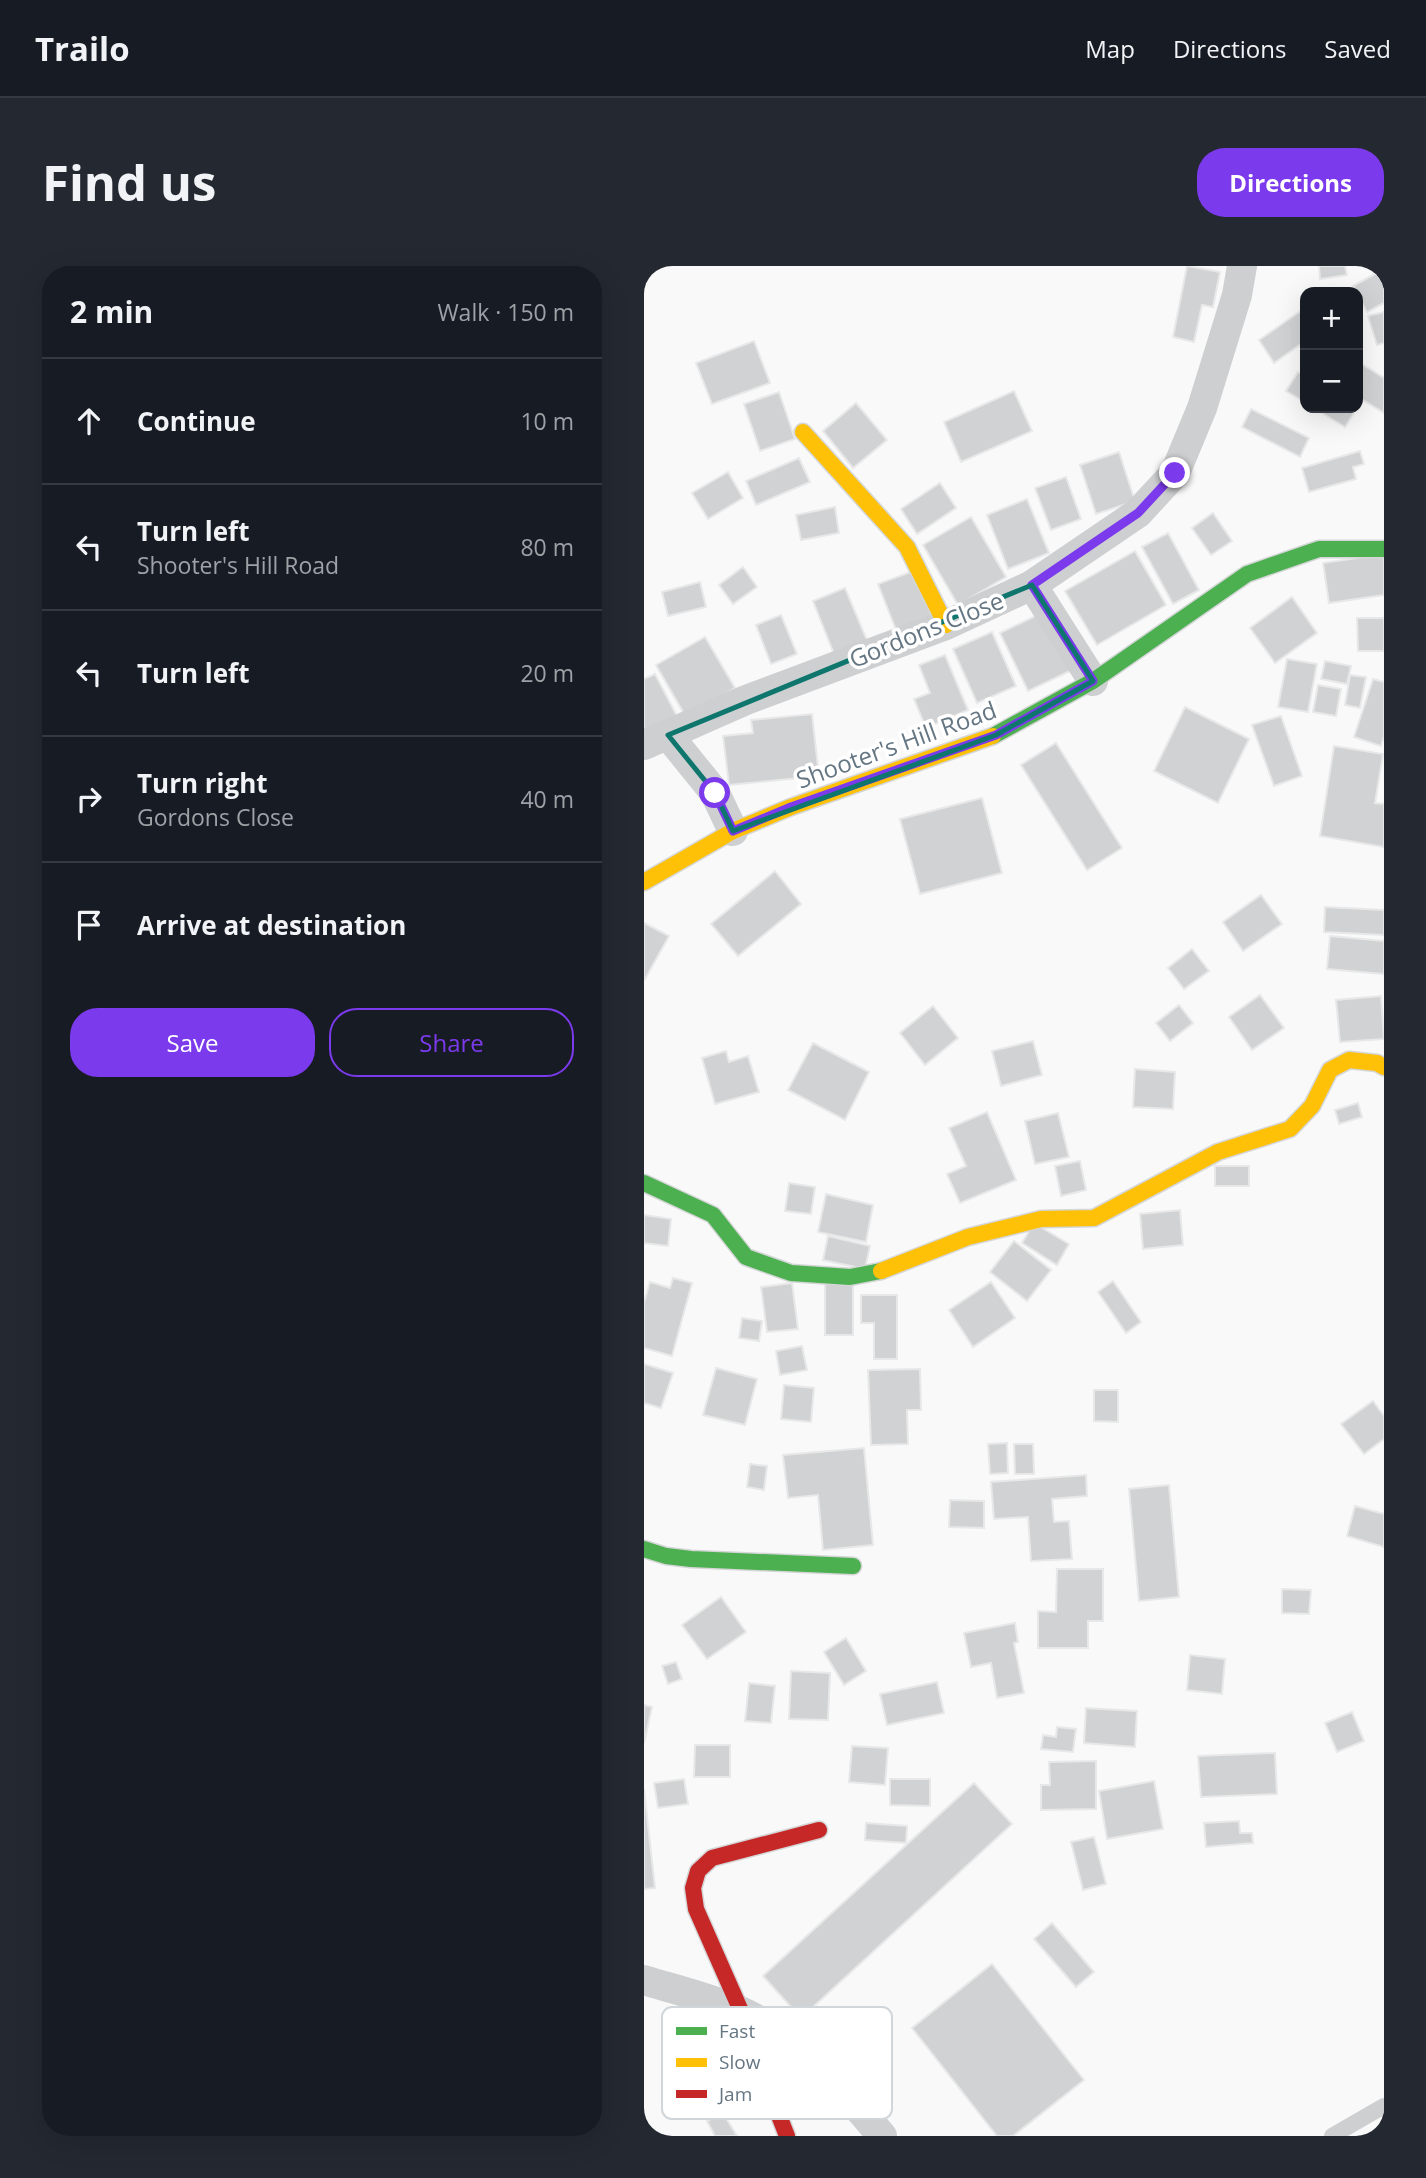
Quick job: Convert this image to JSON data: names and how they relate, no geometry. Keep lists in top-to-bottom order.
{
  "streets": {
    "street": ["Gordons Close", "Shooter's Hill Road"]
  },
  "legend": ["Fast", "Slow", "Jam"],
  "page": {
    "header": "Trailo",
    "nav": ["Map", "Directions", "Saved"],
    "buttons": [
      "Directions",
      ["Save", "Share"]
    ],
    "title": "Find us",
    "heading": ["2 min", "Walk · 150 m"],
    "map_buttons": ["+", "−"],
    "list": [
      ["Continue", "10 m"],
      ["Turn left", "Shooter's Hill Road", "80 m"],
      ["Turn left", "20 m"],
      ["Turn right", "Gordons Close", "40 m"],
      "Arrive at destination"
    ]
  }
}
